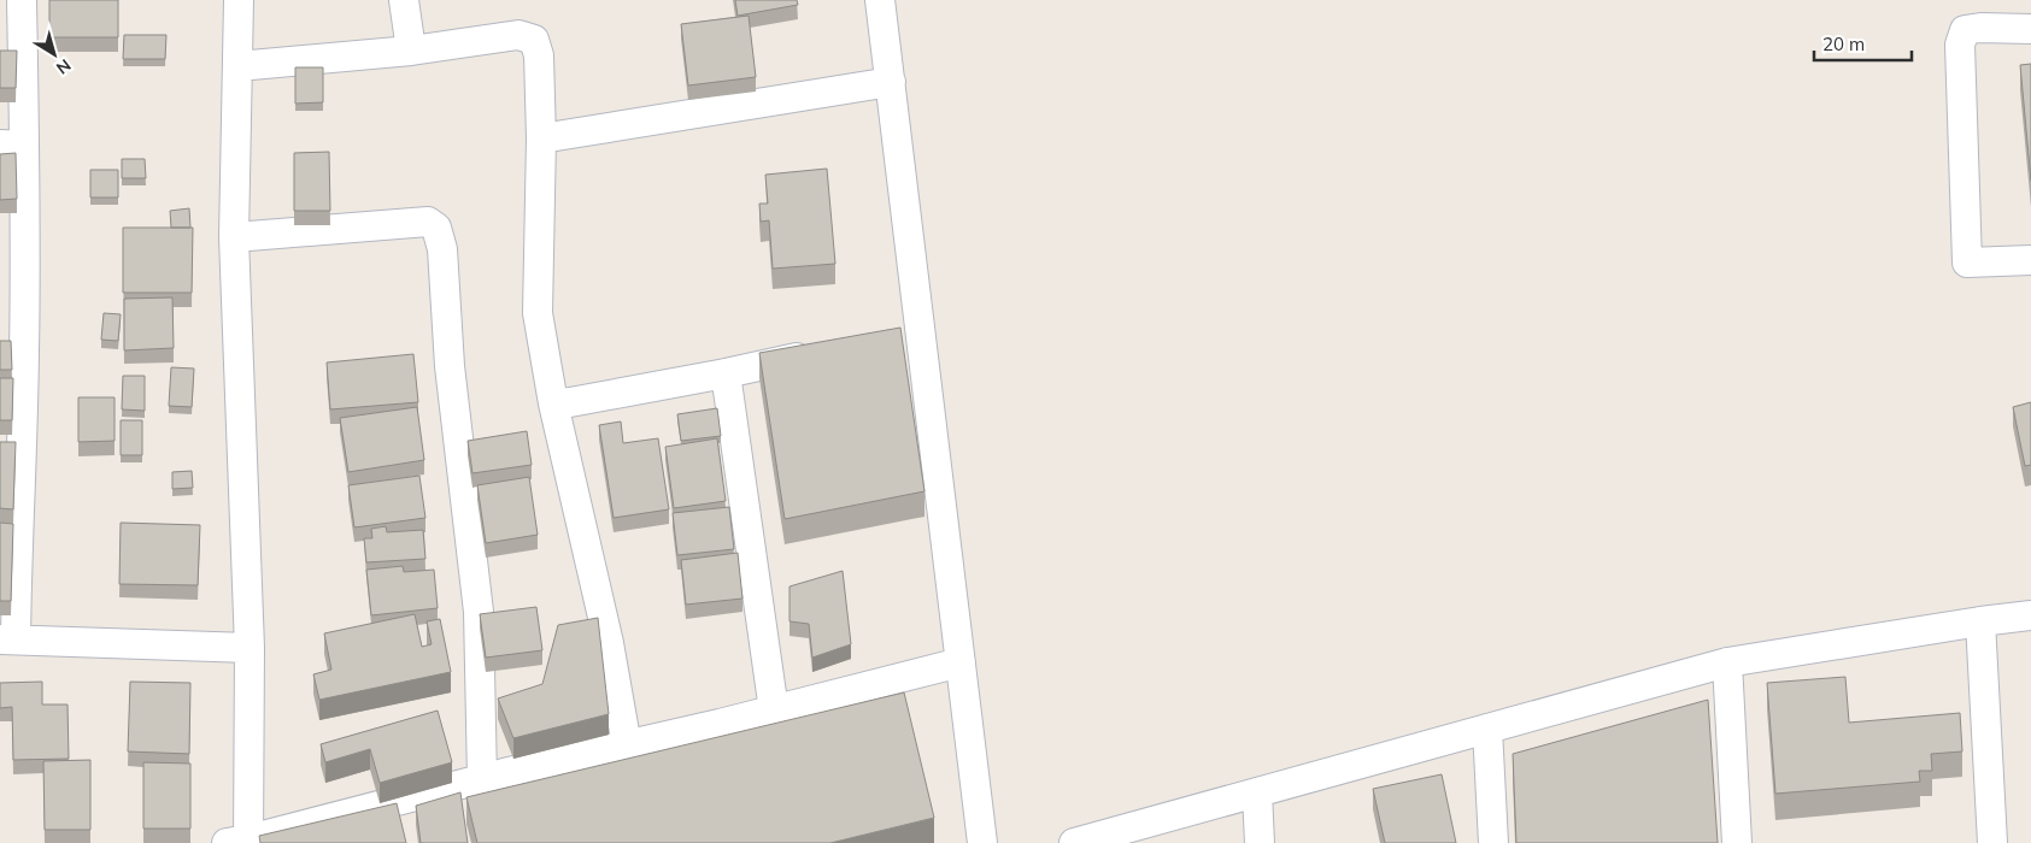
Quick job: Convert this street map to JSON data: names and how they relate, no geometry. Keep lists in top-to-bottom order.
{
  "scale_bar": "20 m",
  "north": "bottom right"
}
